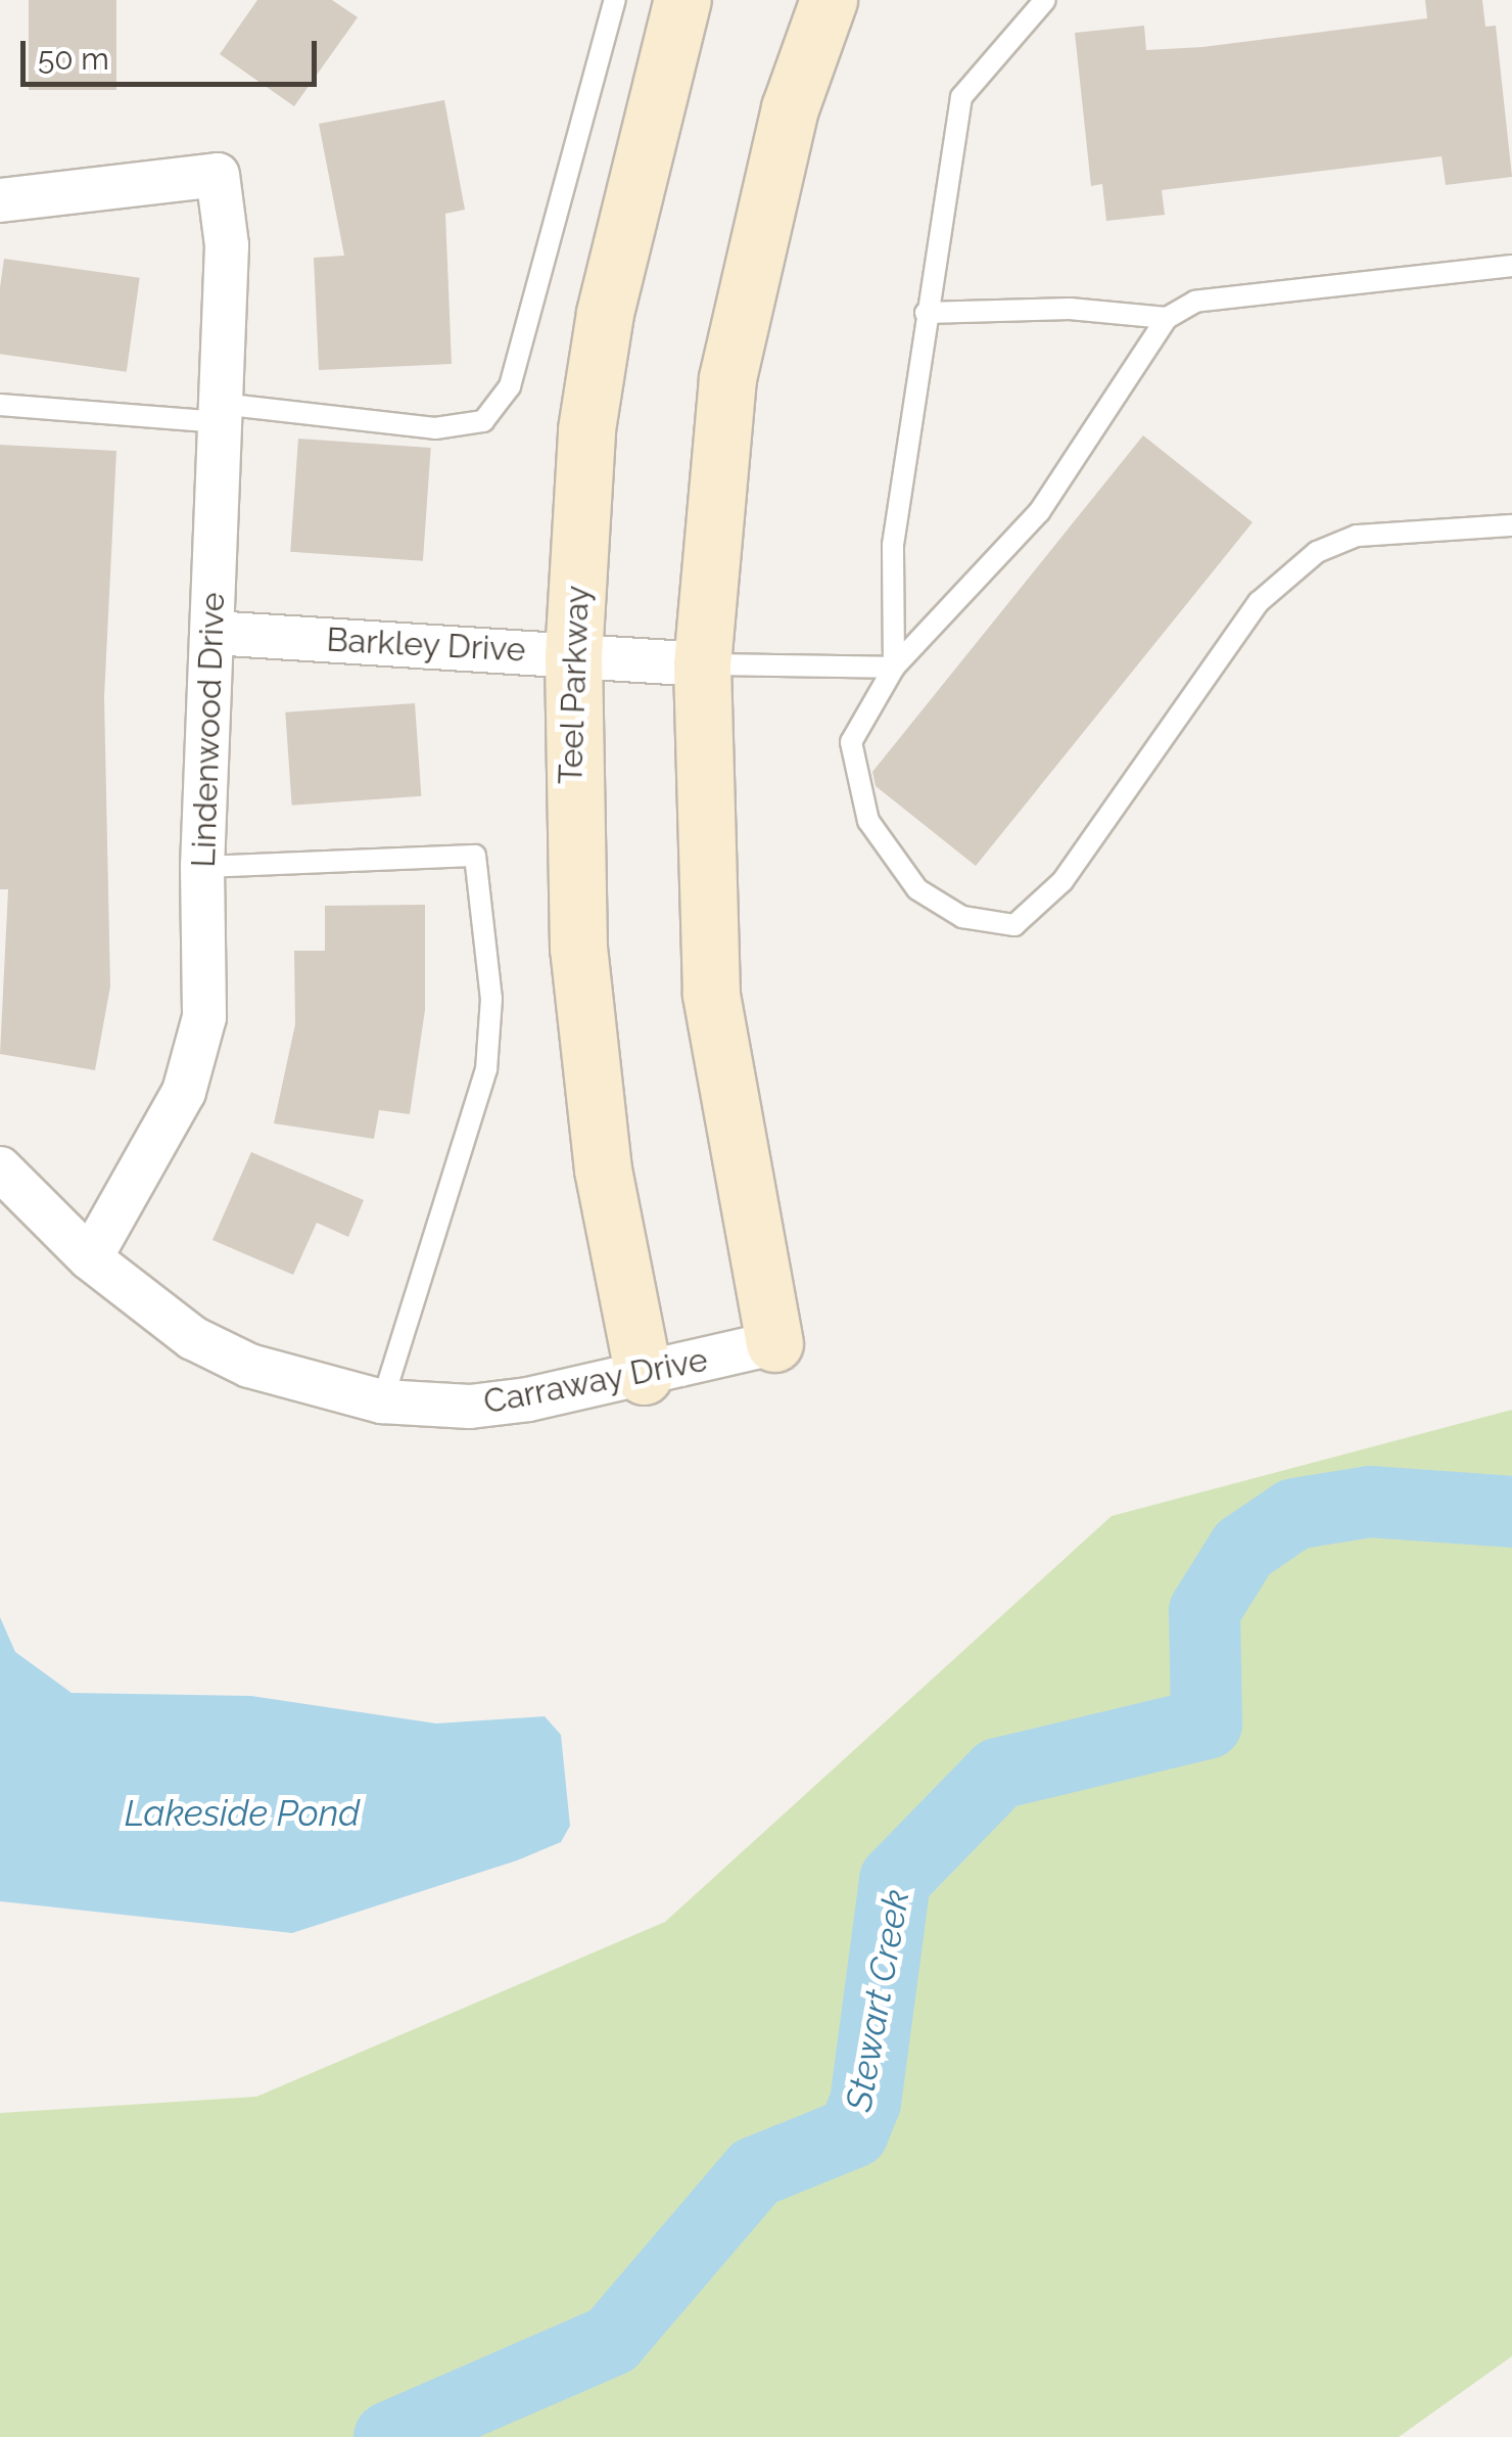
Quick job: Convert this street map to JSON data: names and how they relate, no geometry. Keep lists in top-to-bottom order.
{
  "streets": {
    "street": [
      "Barkley Drive",
      "Teel Parkway",
      "Lindenwood Drive",
      "Carraway Drive"
    ]
  },
  "crossings": [
    ["Barkley Drive", "Teel Parkway"],
    ["Barkley Drive", "Lindenwood Drive"],
    ["Teel Parkway", "Carraway Drive"],
    ["Lindenwood Drive", "Carraway Drive"]
  ],
  "water": ["Lakeside Pond", "Stewart Creek"],
  "scale_bar": "50 m"
}
